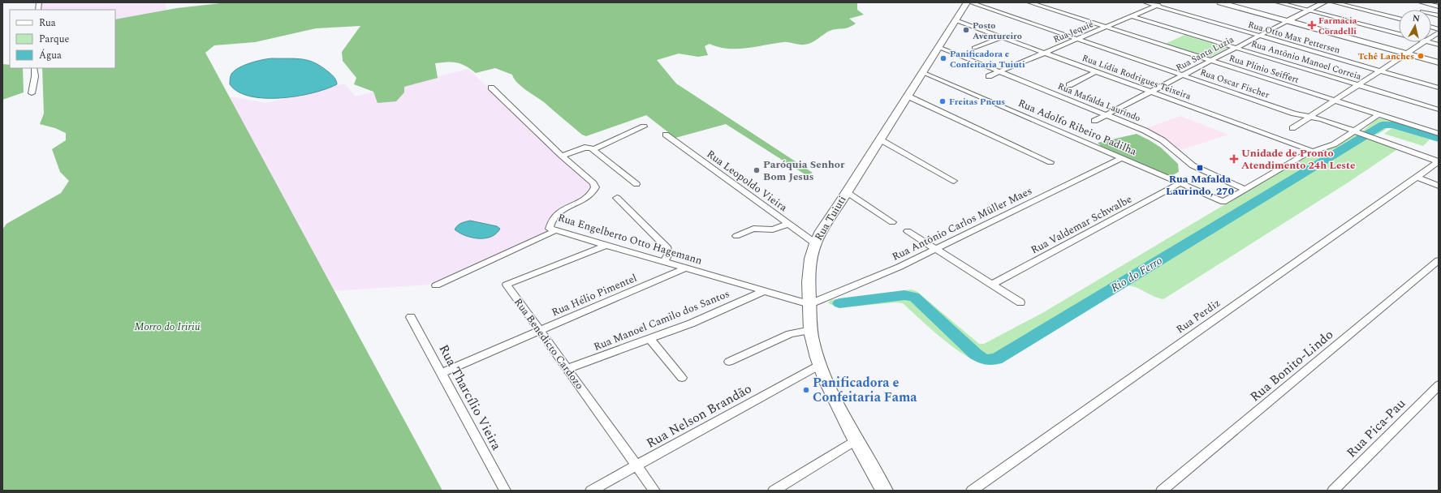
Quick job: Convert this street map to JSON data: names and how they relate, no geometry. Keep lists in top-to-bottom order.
{
  "streets": {
    "main road": ["Rua Tuiuti"],
    "street": [
      "Rua Jequié",
      "Rua Otto Max Pettersen",
      "Rua Santa Luzia",
      "Rua Antônio Manoel Correia",
      "Rua Plínio Seiffert",
      "Rua Lídia Rodrigues Teixeira",
      "Rua Oscar Fischer",
      "Rua Mafalda Laurindo",
      "Rua Adolfo Ribeiro Padilha",
      "Rua Leopoldo Vieira",
      "Rua Antônio Carlos Müller Maes",
      "Rua Valdemar Schwalbe",
      "Rua Engelberto Otto Hagemann",
      "Rua Hélio Pimentel",
      "Rua Perdiz",
      "Rua Manoel Camilo dos Santos",
      "Rua Benedicto Cardozo",
      "Rua Bonito-Lindo",
      "Rua Tharcílio Vieira",
      "Rua Nelson Brandão",
      "Rua Pica-Pau"
    ]
  },
  "crossings": [
    ["Rua Jequié", "Rua Otto Max Pettersen"],
    ["Rua Jequié", "Rua Antônio Manoel Correia"],
    ["Rua Jequié", "Rua Plínio Seiffert"],
    ["Rua Jequié", "Rua Lídia Rodrigues Teixeira"],
    ["Rua Jequié", "Rua Oscar Fischer"],
    ["Rua Jequié", "Rua Mafalda Laurindo"],
    ["Rua Otto Max Pettersen", "Rua Santa Luzia"],
    ["Rua Santa Luzia", "Rua Antônio Manoel Correia"],
    ["Rua Santa Luzia", "Rua Plínio Seiffert"],
    ["Rua Santa Luzia", "Rua Lídia Rodrigues Teixeira"],
    ["Rua Santa Luzia", "Rua Oscar Fischer"],
    ["Rua Santa Luzia", "Rua Mafalda Laurindo"],
    ["Rua Lídia Rodrigues Teixeira", "Rua Tuiuti"],
    ["Rua Oscar Fischer", "Rua Perdiz"],
    ["Rua Mafalda Laurindo", "Rua Adolfo Ribeiro Padilha"],
    ["Rua Mafalda Laurindo", "Rua Tuiuti"],
    ["Rua Adolfo Ribeiro Padilha", "Rua Tuiuti"],
    ["Rua Adolfo Ribeiro Padilha", "Rua Antônio Carlos Müller Maes"],
    ["Rua Adolfo Ribeiro Padilha", "Rua Valdemar Schwalbe"],
    ["Rua Leopoldo Vieira", "Rua Tuiuti"],
    ["Rua Tuiuti", "Rua Antônio Carlos Müller Maes"],
    ["Rua Tuiuti", "Rua Engelberto Otto Hagemann"],
    ["Rua Tuiuti", "Rua Nelson Brandão"],
    ["Rua Antônio Carlos Müller Maes", "Rua Engelberto Otto Hagemann"],
    ["Rua Engelberto Otto Hagemann", "Rua Hélio Pimentel"],
    ["Rua Engelberto Otto Hagemann", "Rua Manoel Camilo dos Santos"],
    ["Rua Engelberto Otto Hagemann", "Rua Benedicto Cardozo"],
    ["Rua Hélio Pimentel", "Rua Benedicto Cardozo"],
    ["Rua Hélio Pimentel", "Rua Tharcílio Vieira"],
    ["Rua Manoel Camilo dos Santos", "Rua Benedicto Cardozo"],
    ["Rua Benedicto Cardozo", "Rua Nelson Brandão"]
  ],
  "water": ["Rio do Ferro"],
  "parks": ["Morro do Iririú"],
  "places": {
    "health": ["Farmácia Coradelli", "Unidade de Pronto Atendimento 24h Leste"],
    "other": [
      "Posto Aventureiro",
      "Tchê Lanches",
      "Panificadora e Confeitaria Tuiuti",
      "Freitas Pneus",
      "Paróquia Senhor Bom Jesus",
      "Panificadora e Confeitaria Fama"
    ],
    "transit": ["Rua Mafalda Laurindo, 270"]
  },
  "legend": ["Rua", "Parque", "Água"],
  "north": "top"
}
